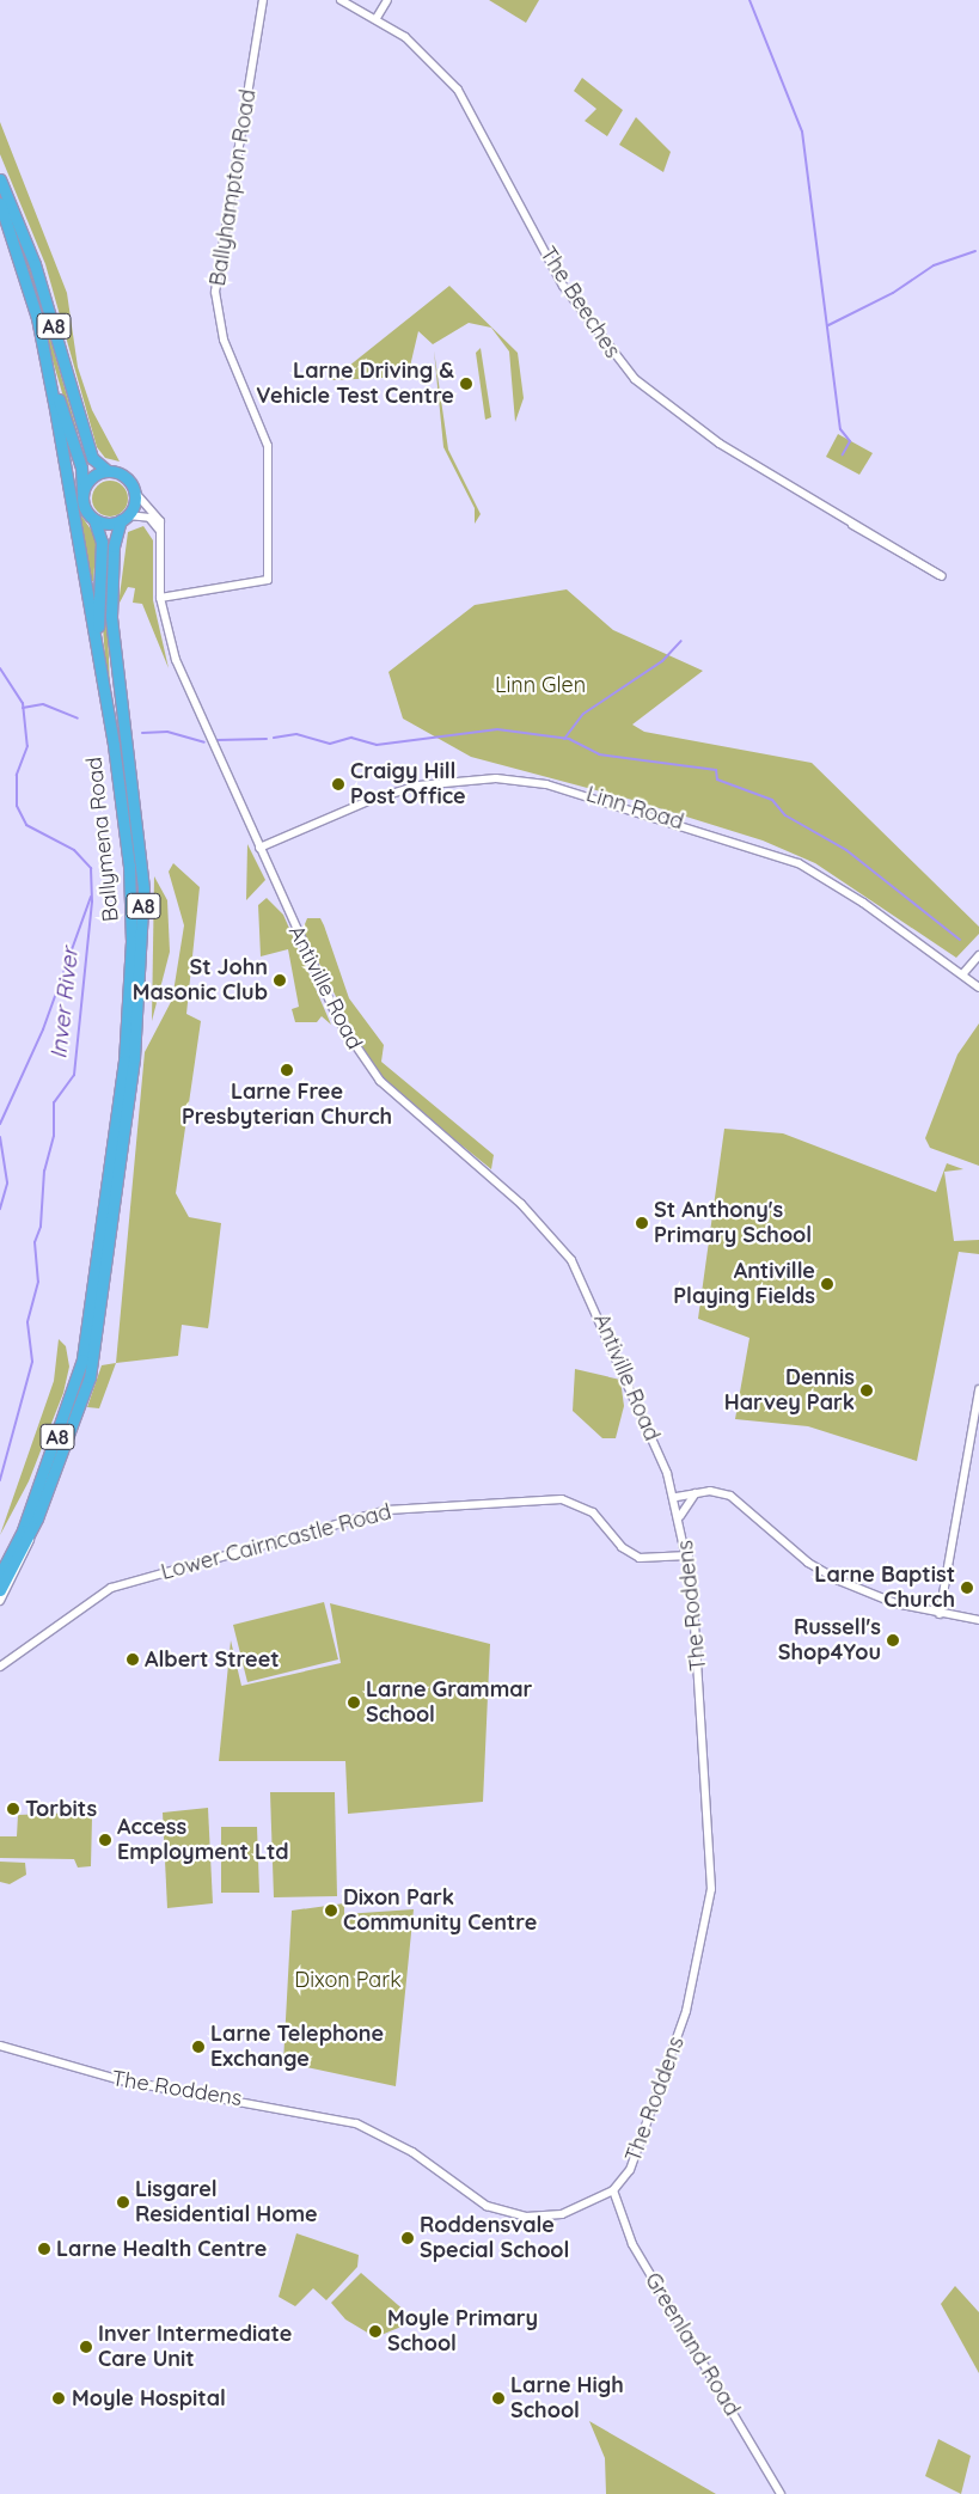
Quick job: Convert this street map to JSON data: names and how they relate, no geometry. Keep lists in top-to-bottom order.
{
  "streets": {
    "highway": ["A8", "Ballymena Road"],
    "street": [
      "Ballyhampton Road",
      "The Beeches",
      "Linn Road",
      "Antiville Road",
      "Lower Cairncastle Road",
      "The Roddens",
      "Greenland Road"
    ]
  },
  "crossings": [
    ["Ballyhampton Road", "Antiville Road"],
    ["A8", "Ballymena Road"],
    ["A8", "Antiville Road"],
    ["Linn Road", "Antiville Road"],
    ["Ballymena Road", "Antiville Road"],
    ["Antiville Road", "The Roddens"],
    ["Lower Cairncastle Road", "The Roddens"],
    ["The Roddens", "Greenland Road"]
  ],
  "water": ["Inver River"],
  "parks": ["Linn Glen", "Dixon Park"],
  "places": [
    "Larne Driving & Vehicle Test Centre",
    "Craigy Hill Post Office",
    "St John Masonic Club",
    "Larne Free Presbyterian Church",
    "St Anthony's Primary School",
    "Antiville Playing Fields",
    "Dennis Harvey Park",
    "Larne Baptist Church",
    "Russell's Shop4You",
    "Albert Street",
    "Larne Grammar School",
    "Torbits",
    "Access Employment Ltd",
    "Dixon Park Community Centre",
    "Larne Telephone Exchange",
    "Lisgarel Residential Home",
    "Roddensvale Special School",
    "Larne Health Centre",
    "Moyle Primary School",
    "Inver Intermediate Care Unit",
    "Moyle Hospital",
    "Larne High School"
  ]
}
